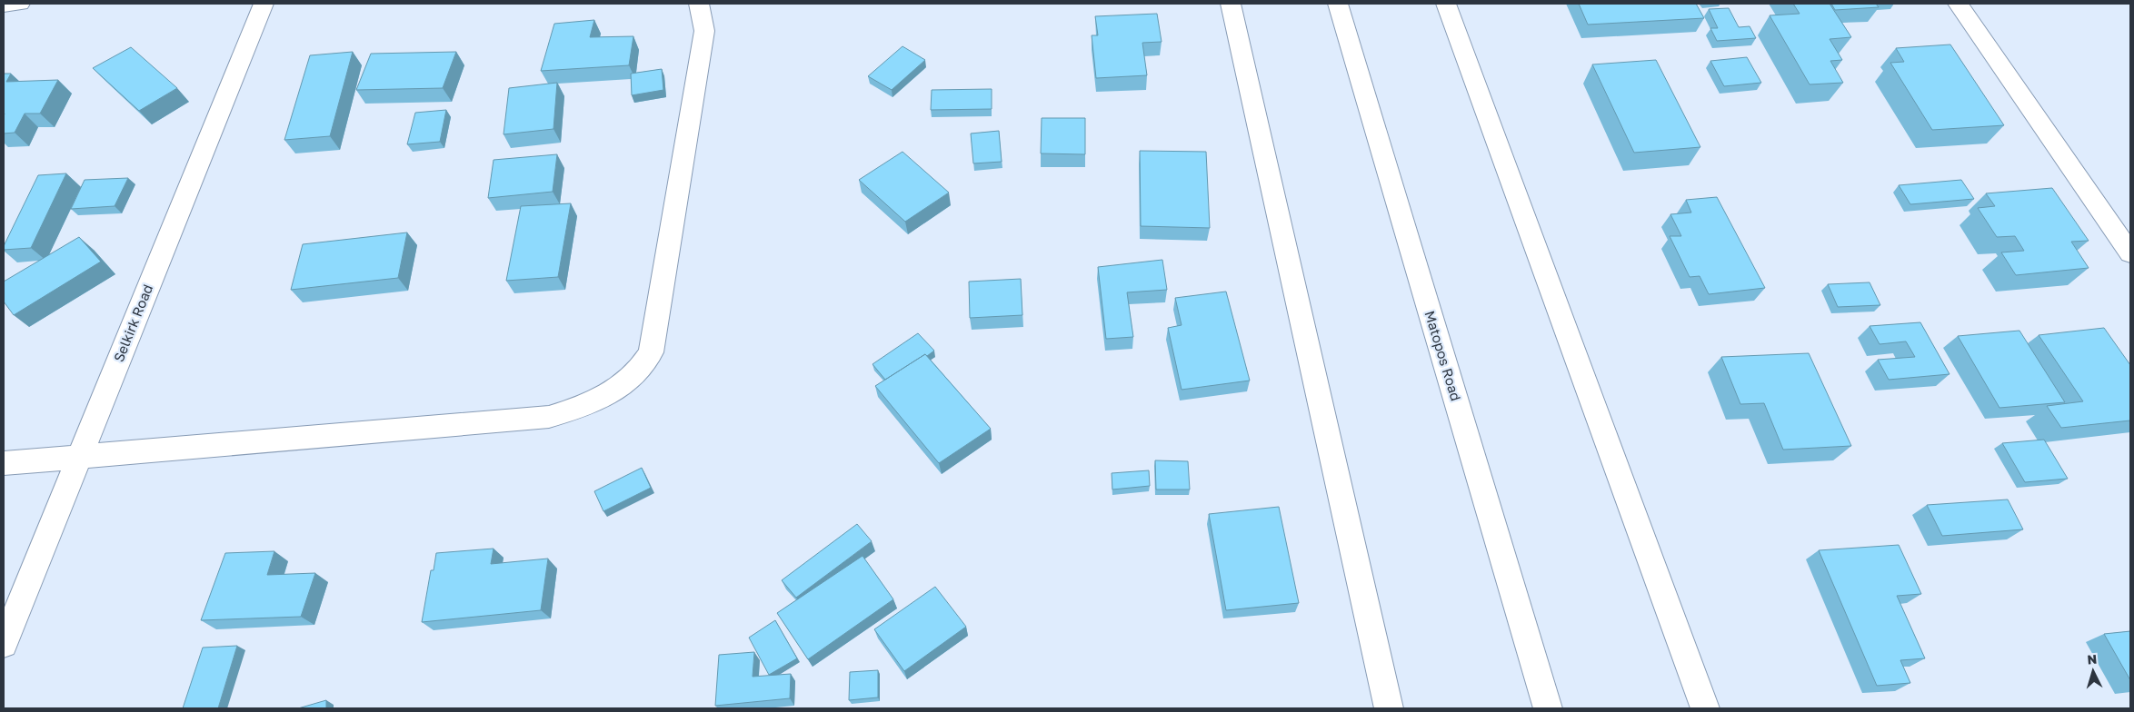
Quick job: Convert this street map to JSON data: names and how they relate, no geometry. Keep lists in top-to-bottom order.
{
  "streets": {
    "street": ["Selkirk Road", "Matopos Road"]
  },
  "north": "top"
}
